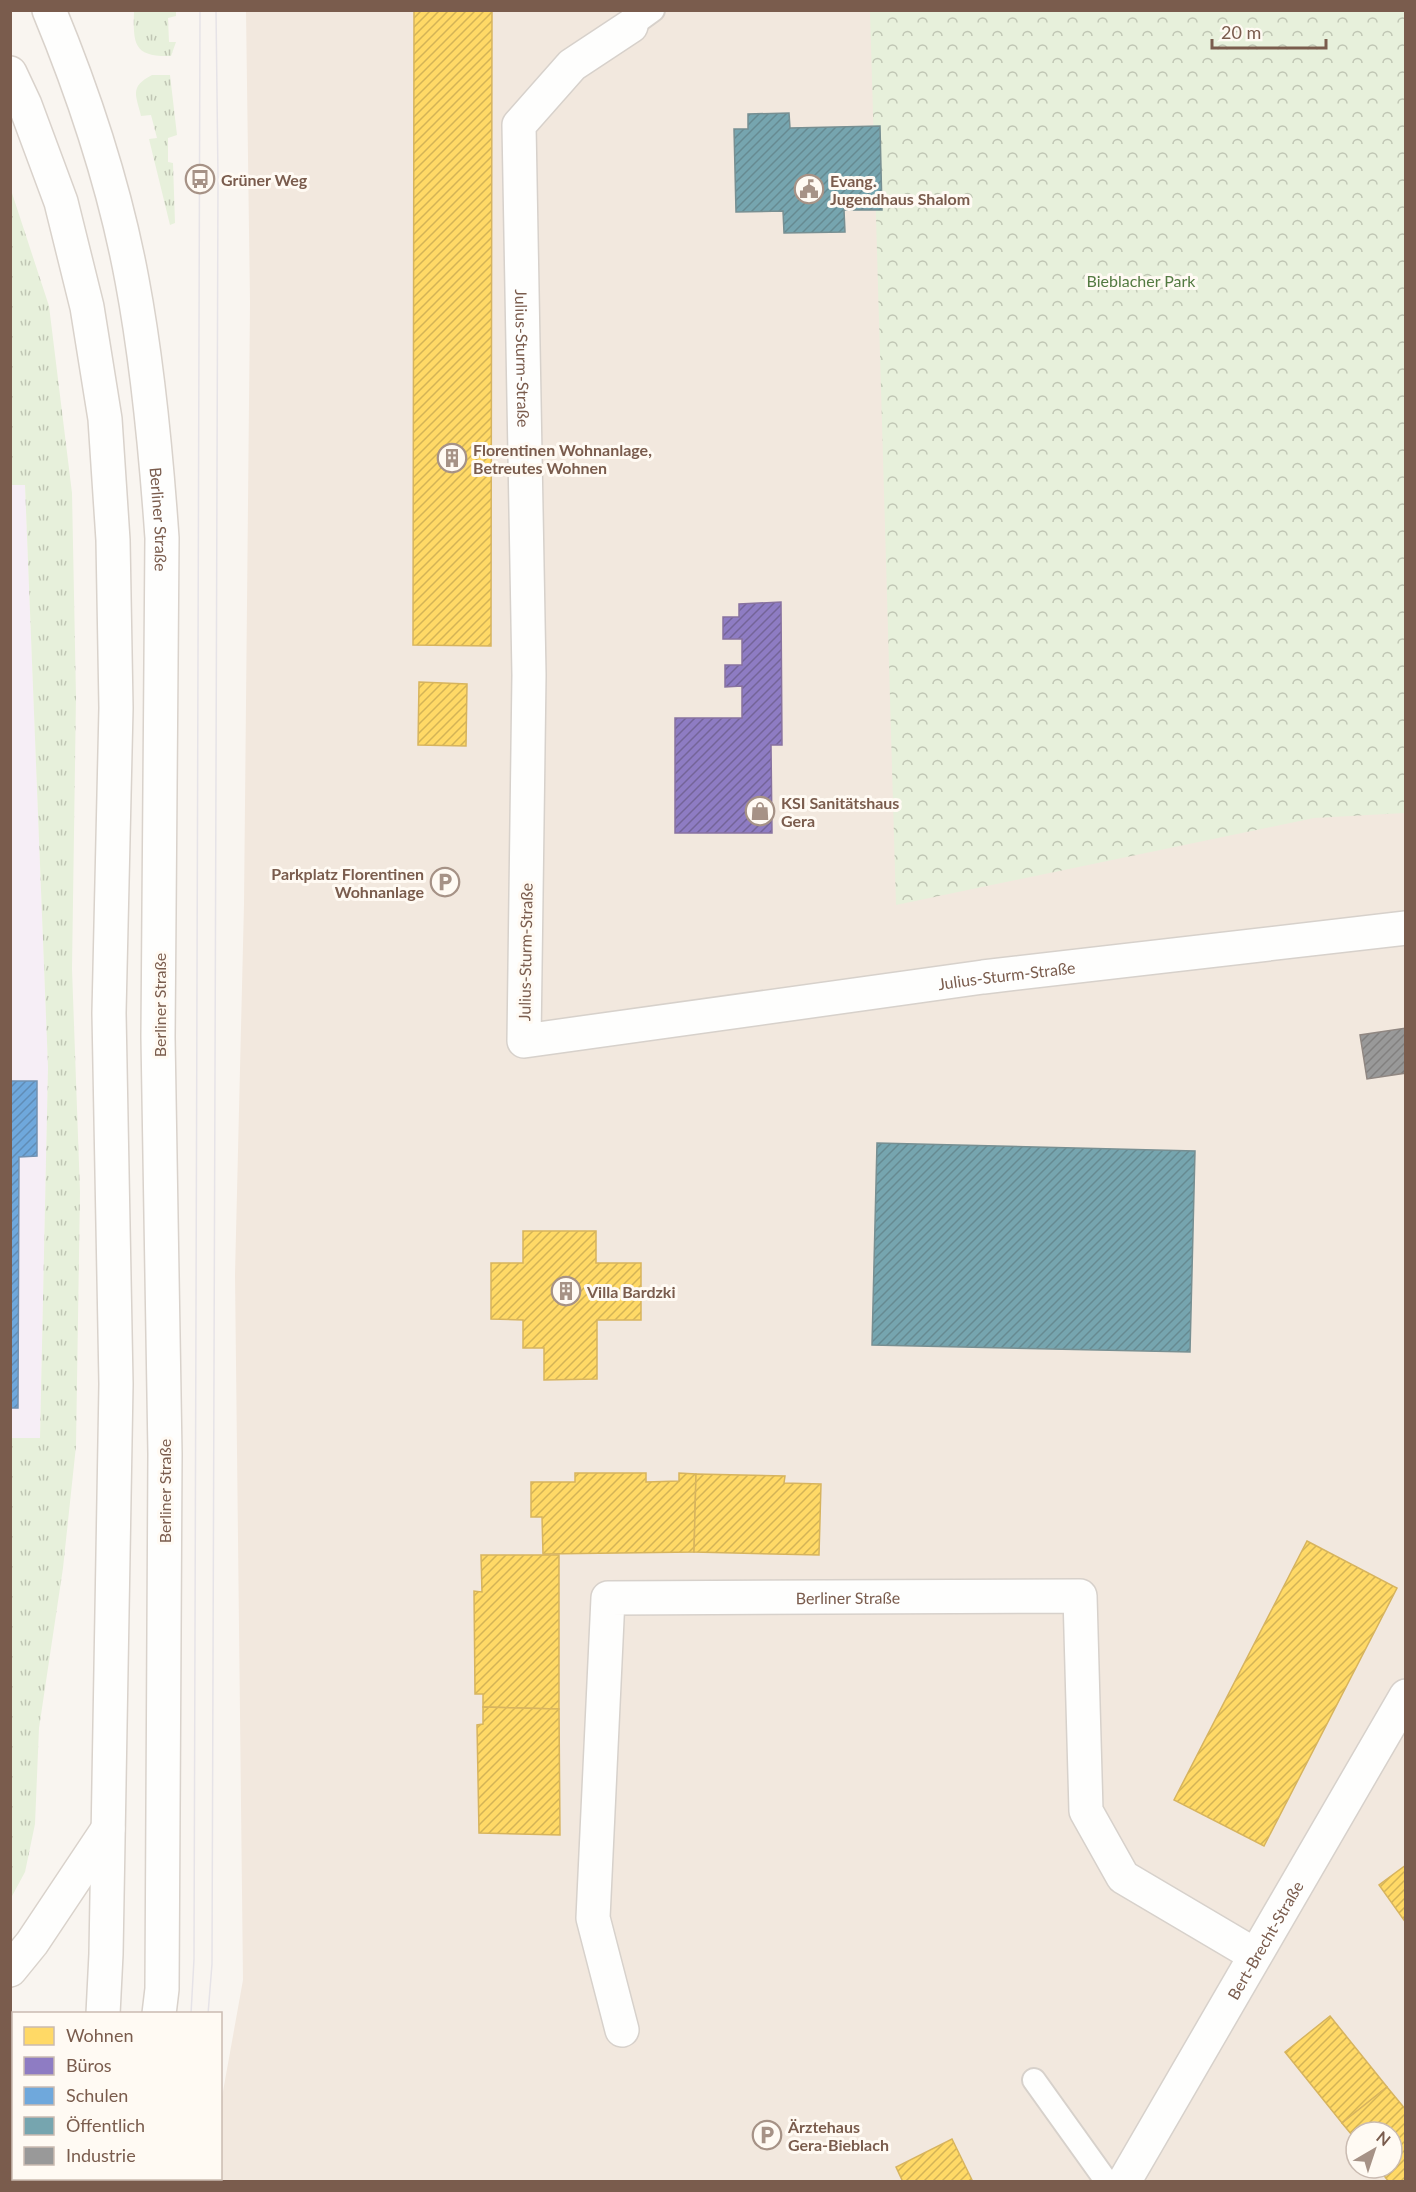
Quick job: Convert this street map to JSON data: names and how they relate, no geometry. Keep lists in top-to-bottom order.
{
  "streets": {
    "main road": ["Julius-Sturm-Straße", "Berliner Straße", "Bert-Brecht-Straße"]
  },
  "crossings": [
    ["Berliner Straße", "Bert-Brecht-Straße"]
  ],
  "parks": ["Bieblacher Park"],
  "places": {
    "bus stop": ["Grüner Weg"],
    "public building": ["Evang. Jugendhaus Shalom"],
    "building": ["Florentinen Wohnanlage, Betreutes Wohnen", "Villa Bardzki"],
    "shop": ["KSI Sanitätshaus Gera"],
    "parking": ["Parkplatz Florentinen Wohnanlage", "Ärztehaus Gera-Bieblach"]
  },
  "legend": [
    "Wohnen",
    "Büros",
    "Schulen",
    "Öffentlich",
    "Industrie"
  ],
  "scale_bar": "20 m",
  "north": "top right"
}
